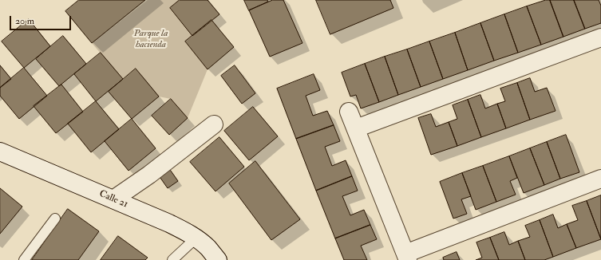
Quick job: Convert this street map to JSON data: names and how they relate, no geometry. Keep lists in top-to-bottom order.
{
  "streets": {
    "street": ["Calle 21"]
  },
  "parks": ["Parque la hacienda"],
  "scale_bar": "20 m"
}
